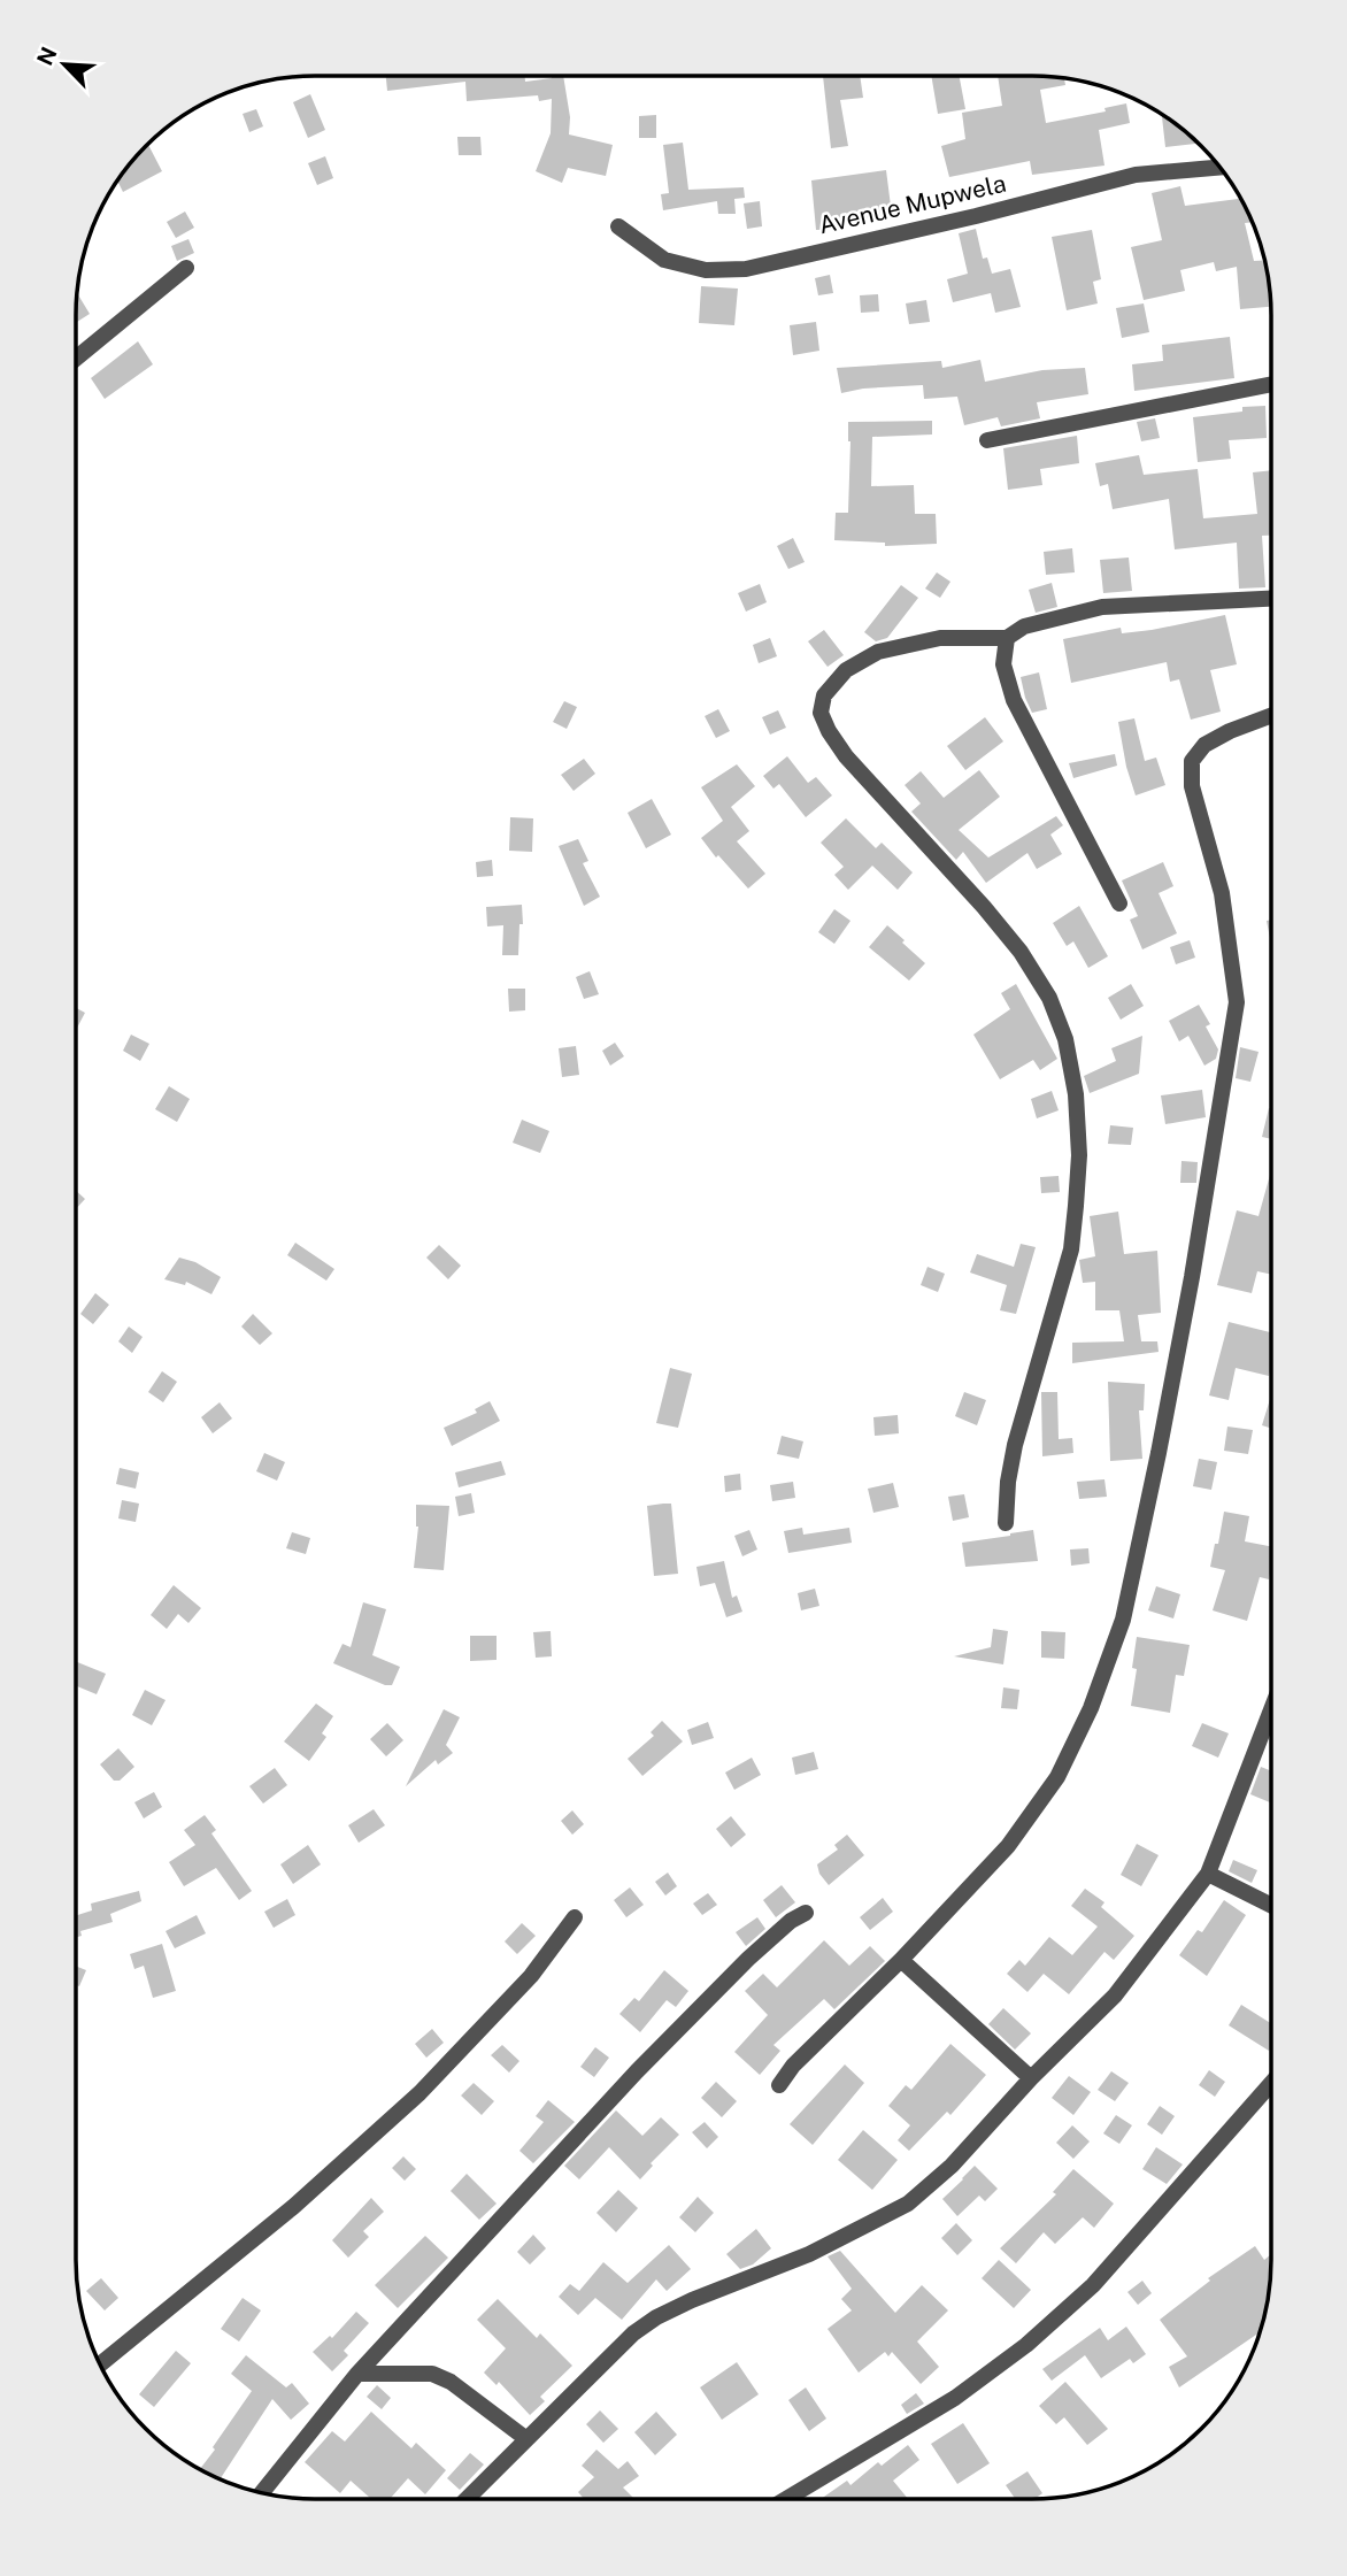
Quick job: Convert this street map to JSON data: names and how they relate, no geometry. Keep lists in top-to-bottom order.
{
  "streets": {
    "street": ["Avenue Mupwela"]
  },
  "north": "top left"
}
